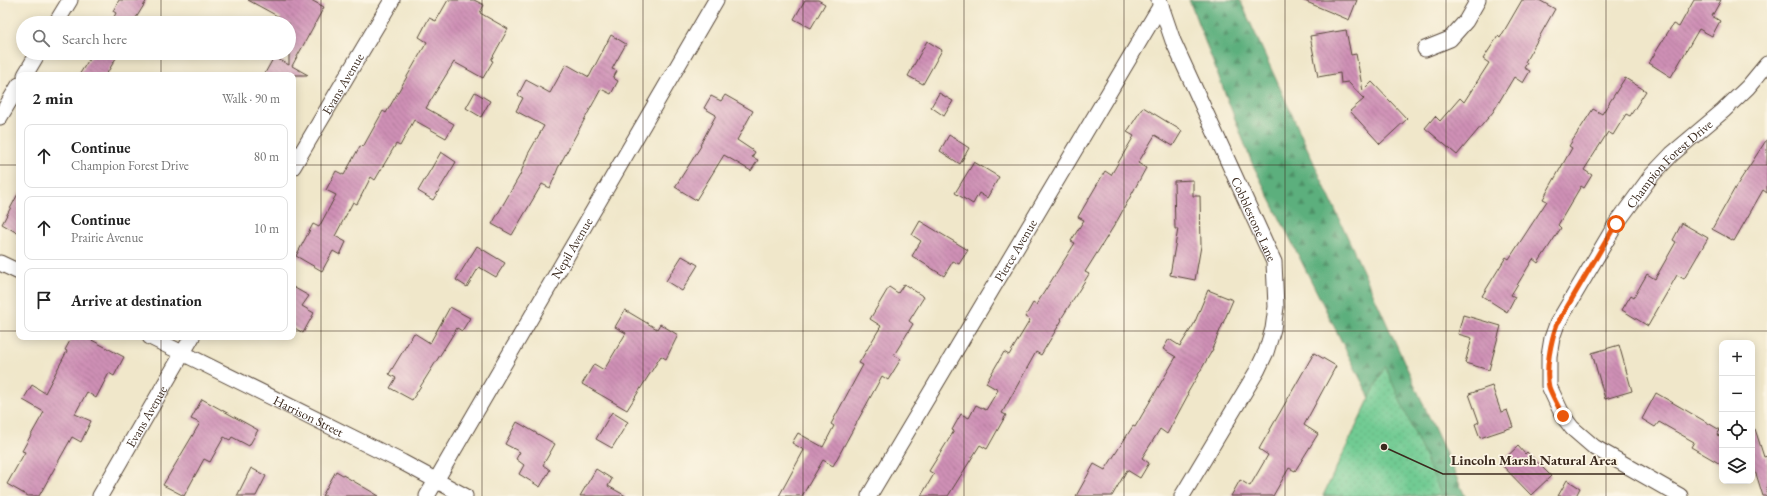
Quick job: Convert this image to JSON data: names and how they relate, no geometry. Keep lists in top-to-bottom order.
{
  "streets": {
    "street": [
      "Evans Avenue",
      "Champion Forest Drive",
      "Cobblestone Lane",
      "Nepil Avenue",
      "Pierce Avenue",
      "Harrison Street"
    ]
  },
  "crossings": [
    ["Evans Avenue", "Harrison Street"],
    ["Cobblestone Lane", "Pierce Avenue"],
    ["Nepil Avenue", "Harrison Street"]
  ],
  "places": ["Lincoln Marsh Natural Area"],
  "page": {
    "search": "Search here",
    "heading": ["2 min", "Walk · 90 m"],
    "list": [
      ["Continue", "Champion Forest Drive", "80 m"],
      ["Continue", "Prairie Avenue", "10 m"],
      "Arrive at destination"
    ],
    "map_buttons": ["+", "−"]
  }
}
